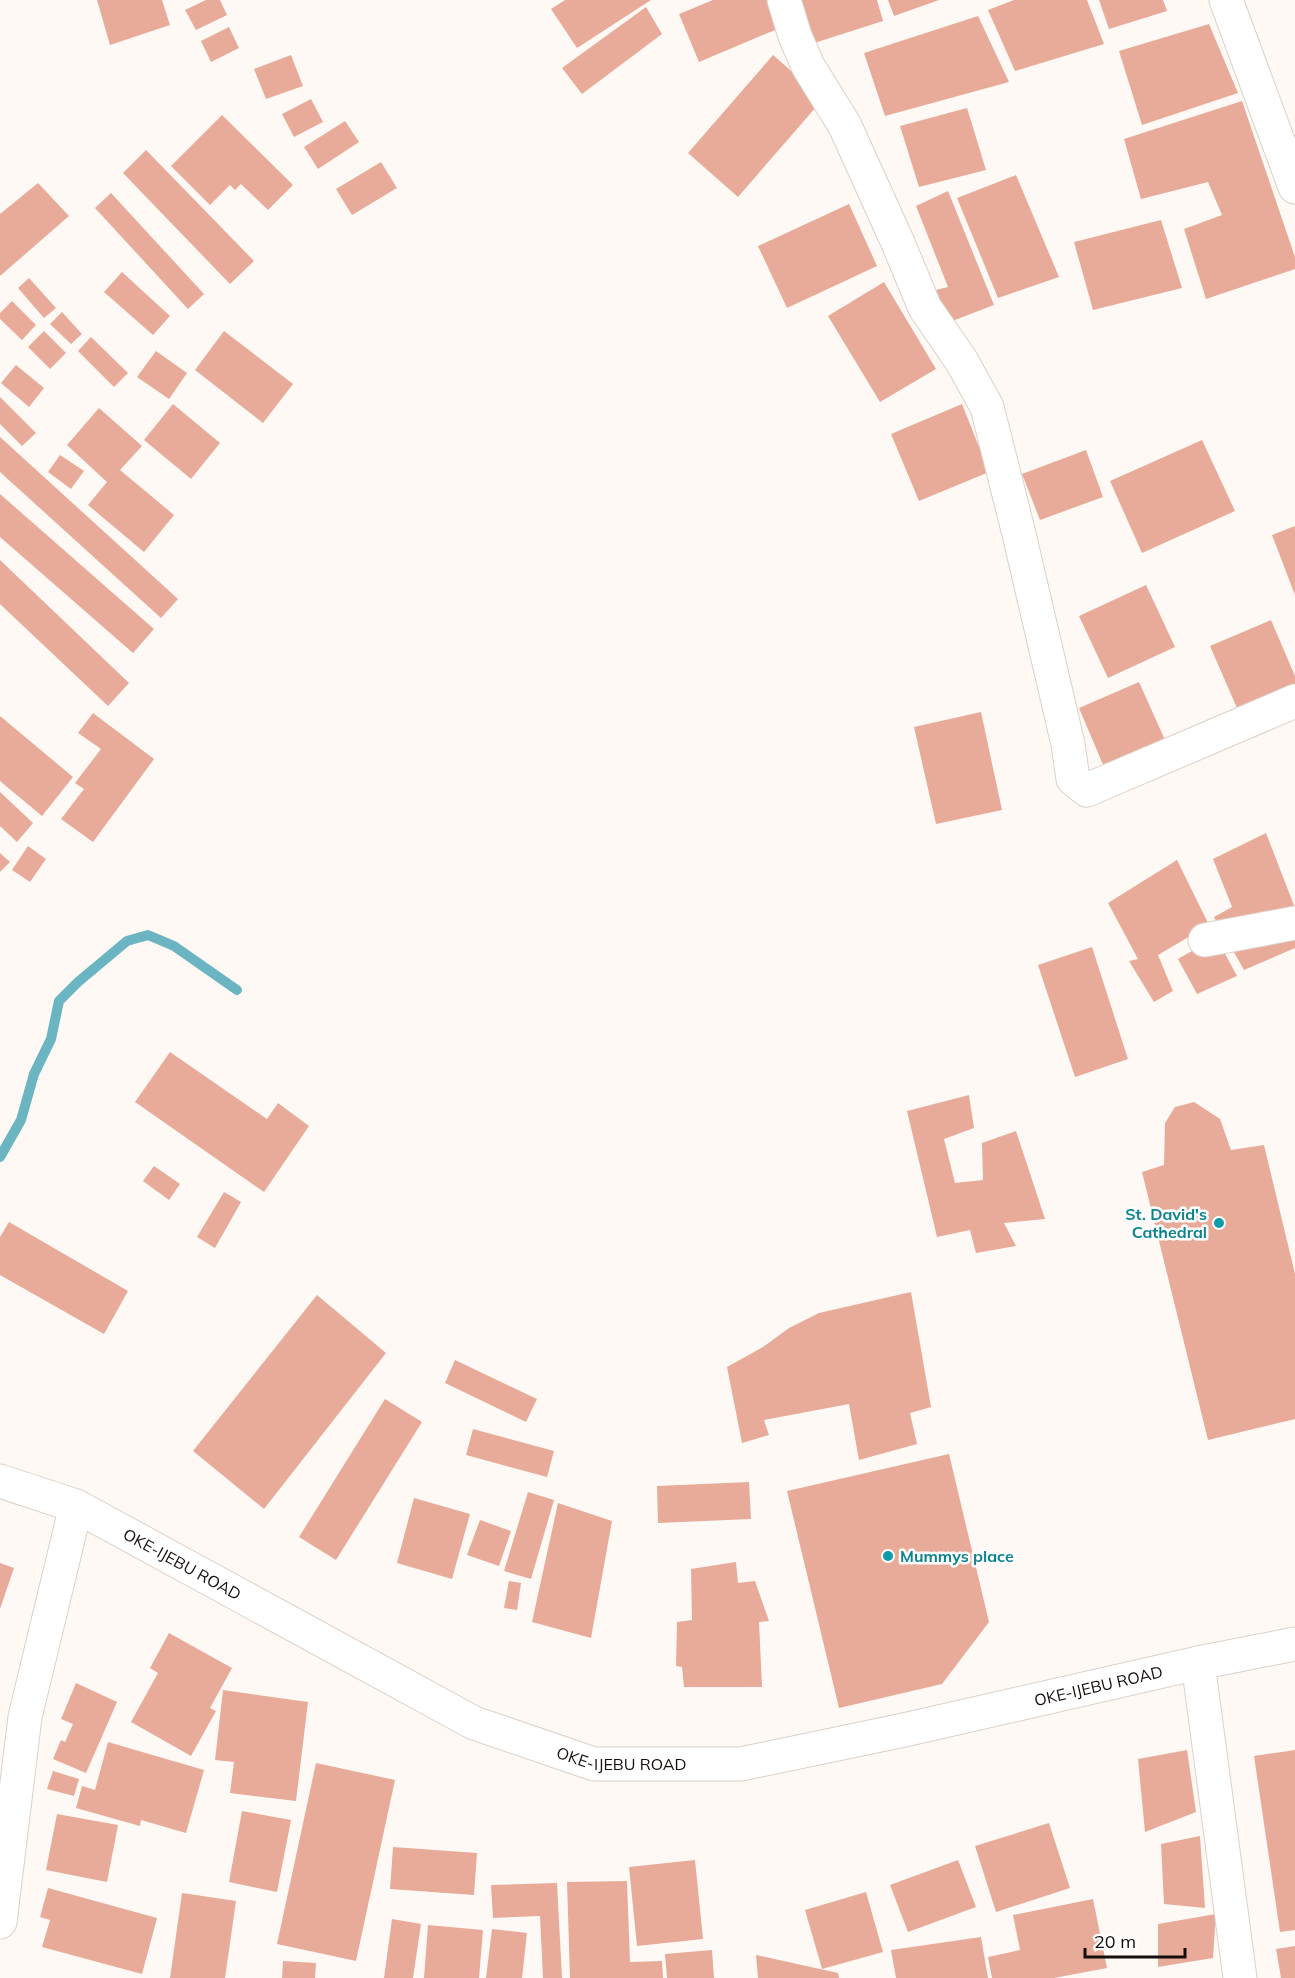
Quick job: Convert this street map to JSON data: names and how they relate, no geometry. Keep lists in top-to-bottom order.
{
  "streets": {
    "street": ["OKE-IJEBU ROAD"]
  },
  "places": ["St. David's Cathedral", "Mummys place"],
  "scale_bar": "20 m"
}
